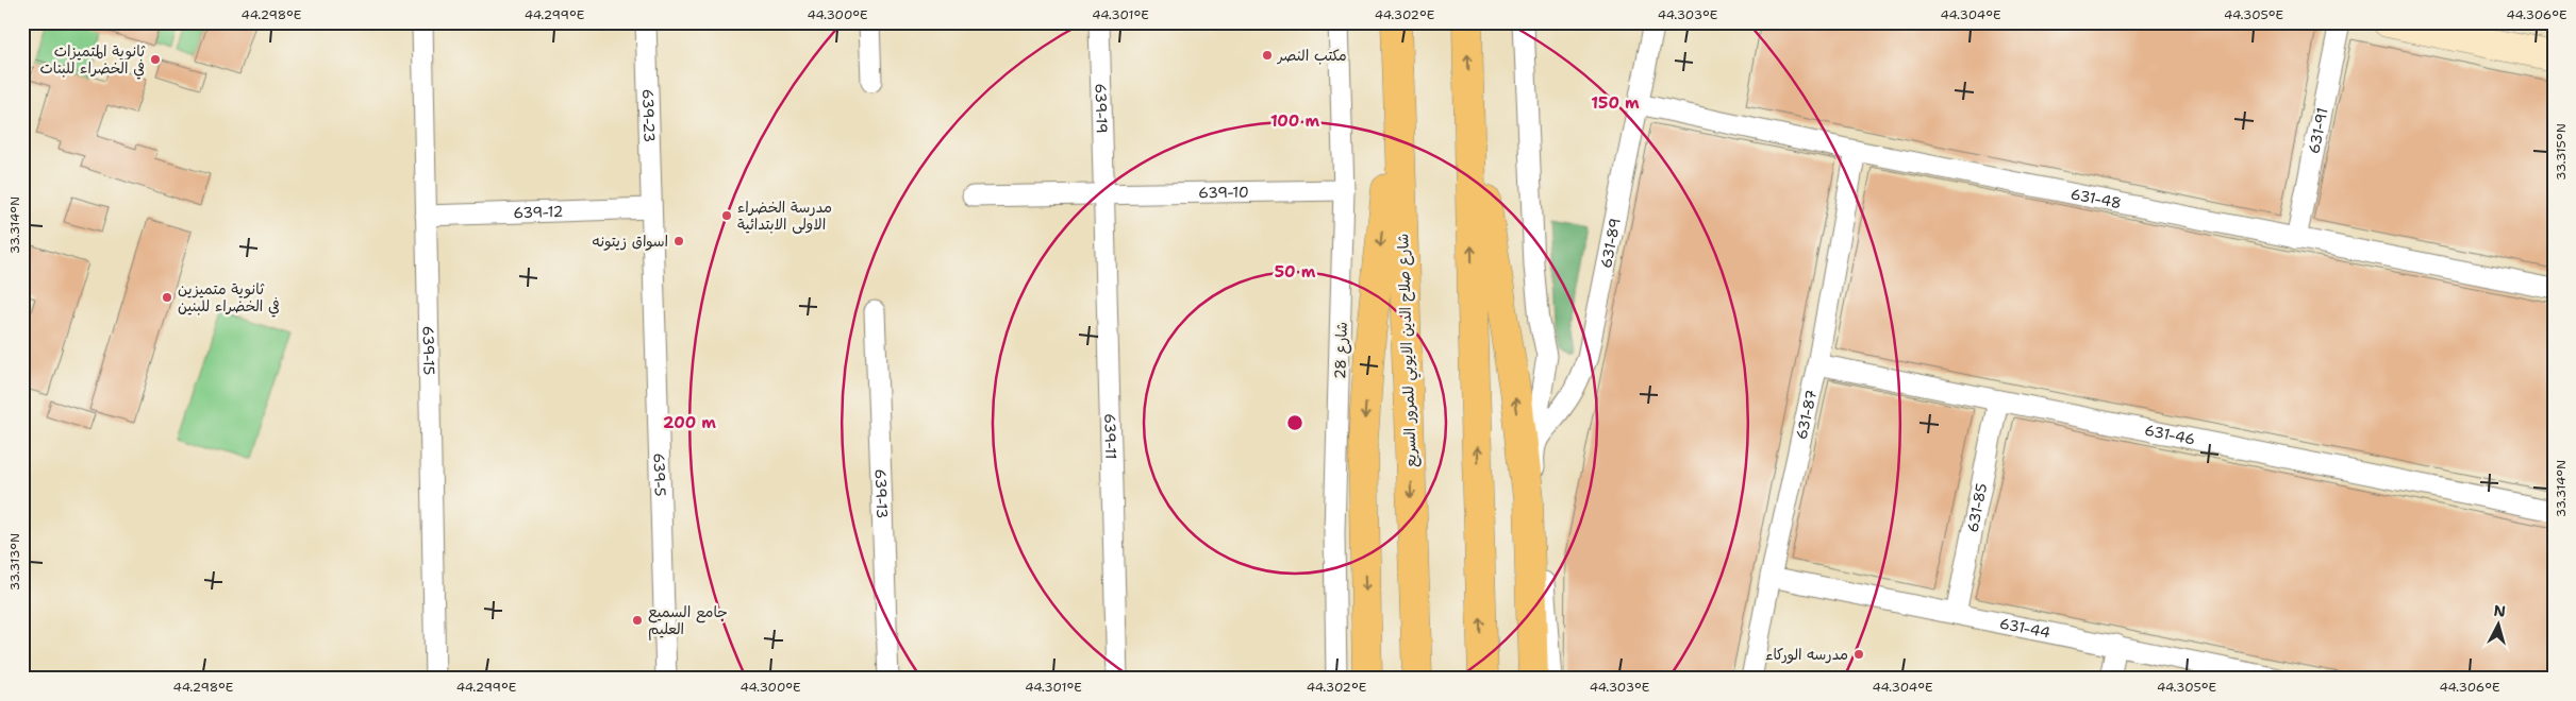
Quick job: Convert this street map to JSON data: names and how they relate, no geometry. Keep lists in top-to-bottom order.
{
  "streets": {
    "highway": ["شارع صلاح الدين الايوبي للمرور السريع"],
    "street": [
      "639-19",
      "639-23",
      "631-91",
      "639-10",
      "631-48",
      "639-12",
      "631-89",
      "639-15",
      "شارع 28",
      "631-87",
      "631-46",
      "639-11",
      "639-5",
      "639-13",
      "631-85",
      "631-44"
    ]
  },
  "crossings": [
    ["639-19", "639-10"],
    ["639-19", "639-11"],
    ["639-23", "639-12"],
    ["639-23", "639-5"],
    ["631-91", "631-48"],
    ["639-10", "شارع 28"],
    ["639-10", "639-11"],
    ["631-48", "631-89"],
    ["631-48", "631-87"],
    ["639-12", "639-15"],
    ["639-12", "639-5"],
    ["631-87", "631-46"],
    ["631-87", "631-44"],
    ["631-46", "631-85"],
    ["631-85", "631-44"]
  ],
  "places": [
    "مكتب النصر",
    "ثانوية المتميزات في الخضراء للبنات",
    "مدرسة الخضراء الاولى الابتدائية",
    "اسواق زيتونه",
    "ثانوية متميزين في الخضراء للبنين",
    "جامع السميع العليم",
    "مدرسه الوركاء"
  ],
  "north": "top",
  "coordinates": [
    "44.298°E",
    "44.299°E",
    "44.300°E",
    "44.301°E",
    "44.302°E",
    "44.303°E",
    "44.304°E",
    "44.305°E",
    "44.306°E",
    "33.315°N",
    "33.314°N",
    "33.313°N"
  ],
  "rings": [
    "150 m",
    "100 m",
    "50 m",
    "200 m"
  ]
}
